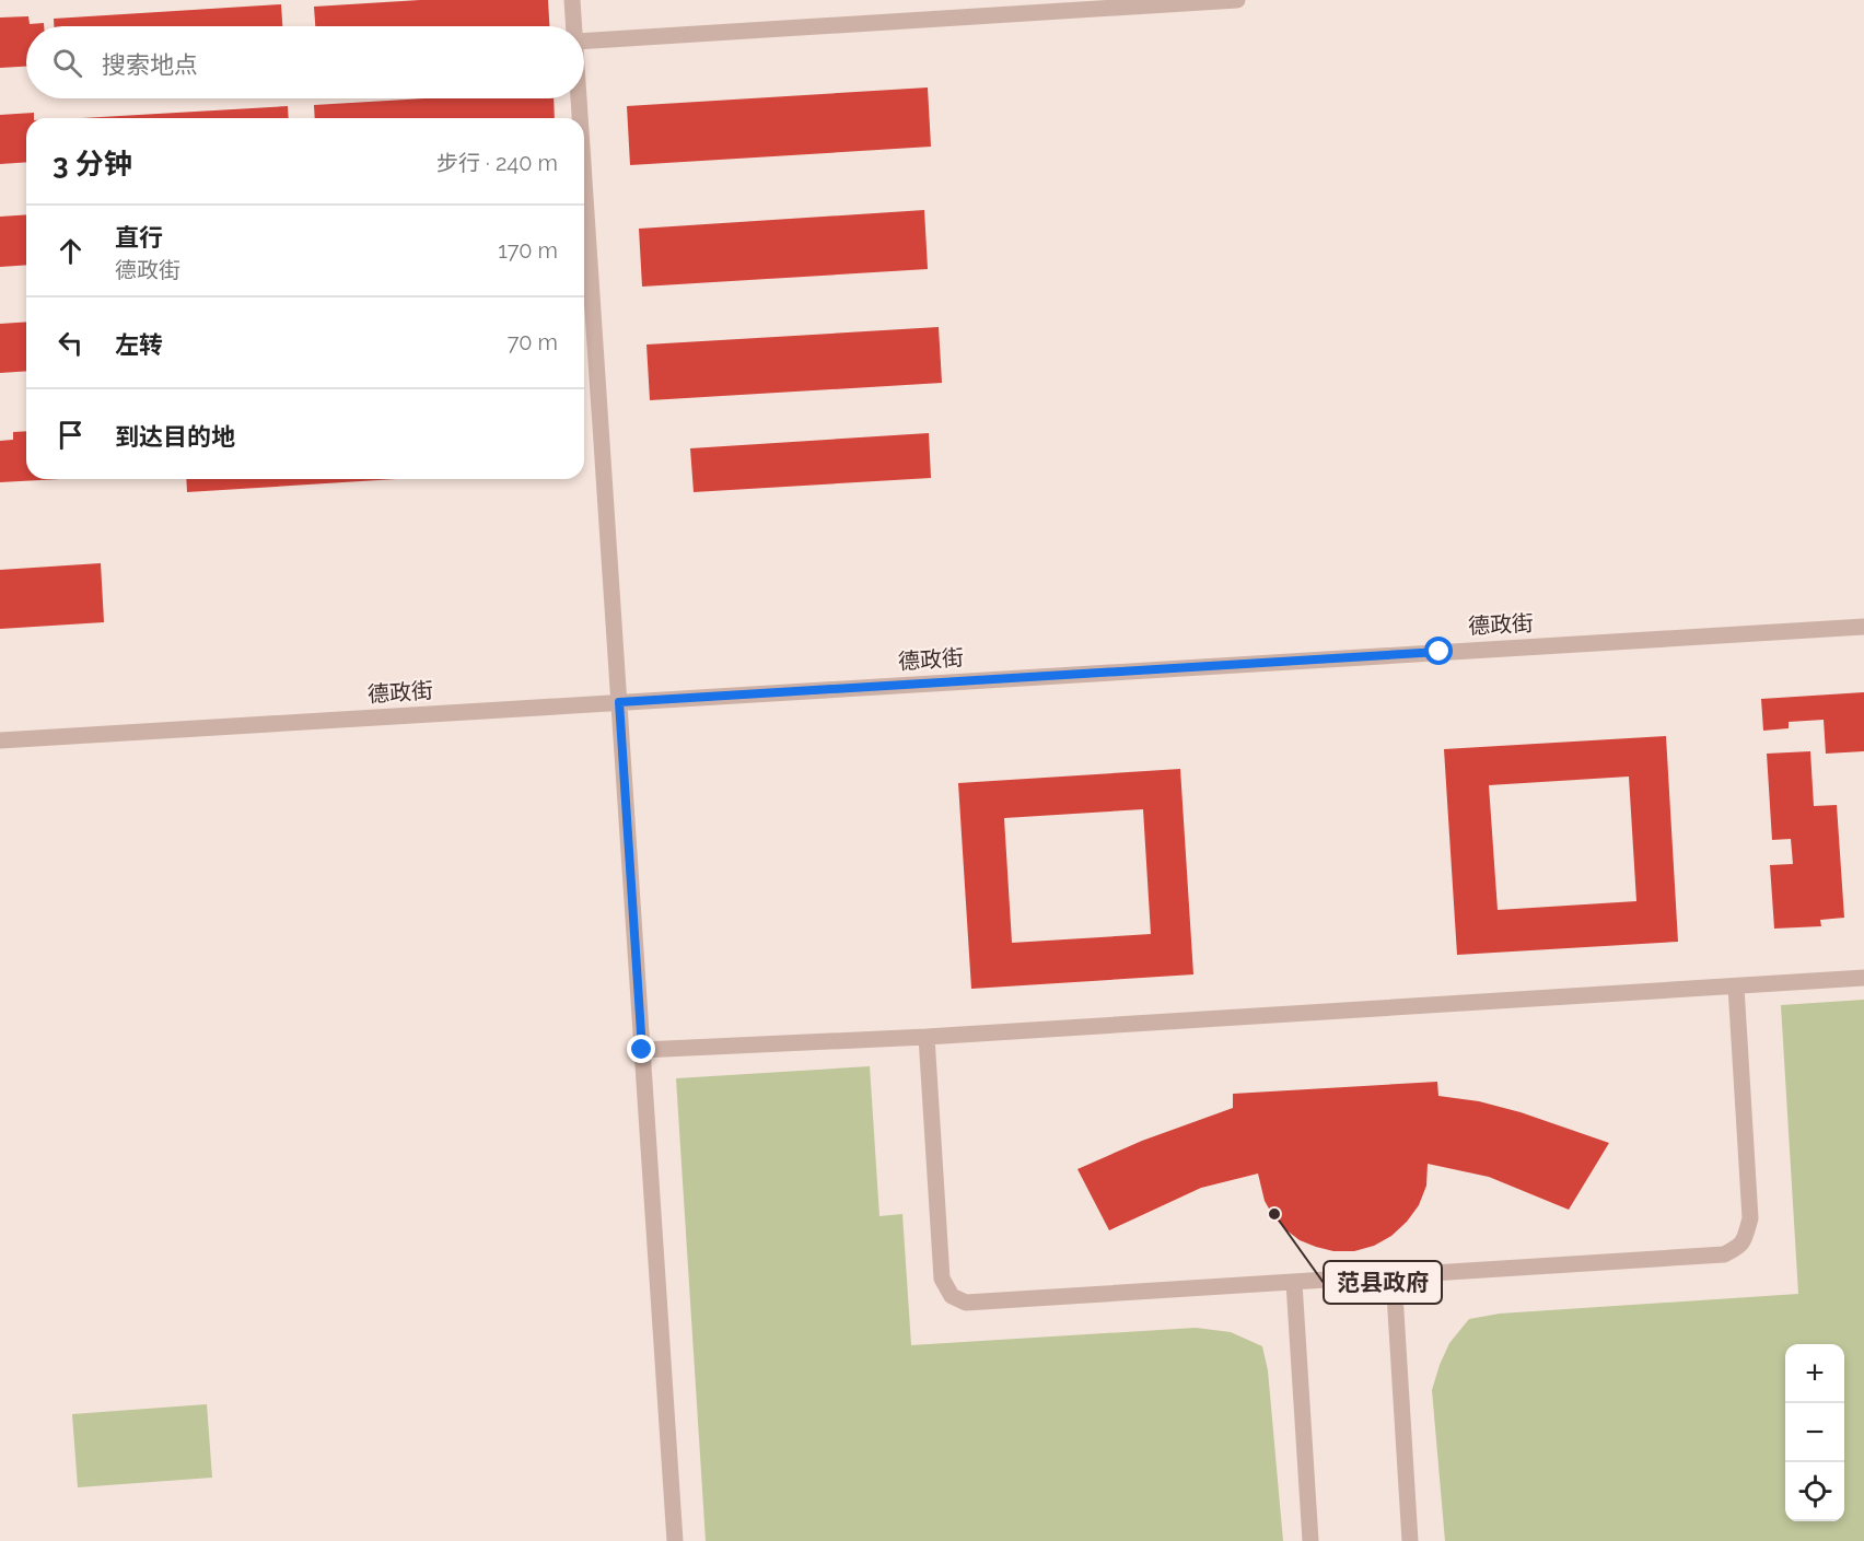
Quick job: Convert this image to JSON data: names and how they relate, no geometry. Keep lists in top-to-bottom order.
{
  "streets": {
    "street": ["德政街"]
  },
  "places": ["范县政府"],
  "page": {
    "search": "搜索地点",
    "heading": ["3 分钟", "步行 · 240 m"],
    "list": [
      ["直行", "德政街", "170 m"],
      ["左转", "70 m"],
      "到达目的地"
    ],
    "map_buttons": ["+", "−"]
  }
}
